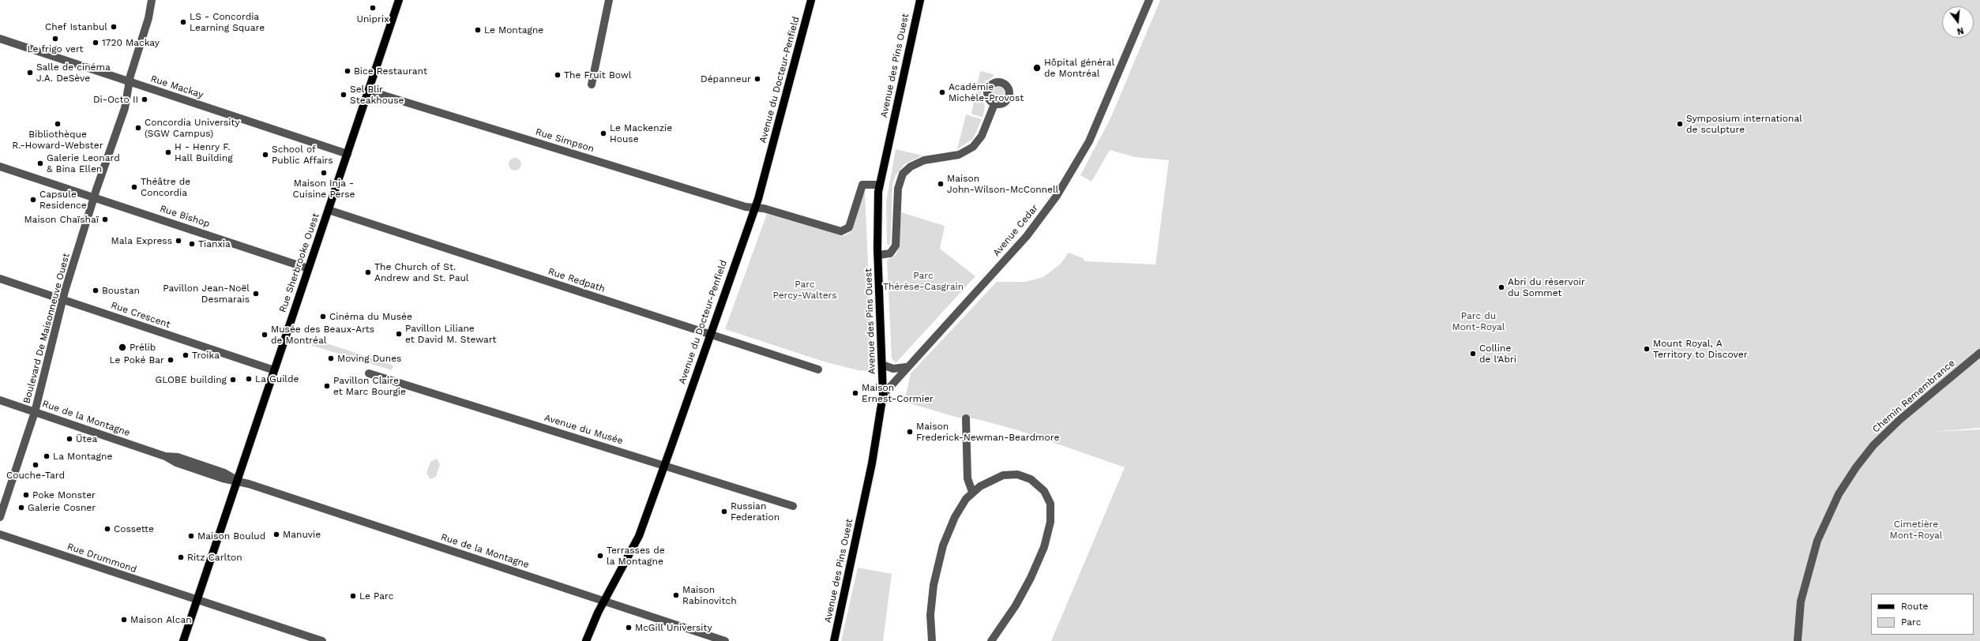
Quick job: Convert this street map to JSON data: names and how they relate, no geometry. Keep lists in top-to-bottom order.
{
  "streets": {
    "main road": ["Avenue des Pins Ouest", "Avenue du Docteur-Penfield", "Rue Sherbrooke Ouest"],
    "street": [
      "Rue Mackay",
      "Rue Simpson",
      "Rue Bishop",
      "Avenue Cedar",
      "Rue Redpath",
      "Rue Crescent",
      "Boulevard De Maisonneuve Ouest",
      "Chemin Remembrance",
      "Rue de la Montagne",
      "Avenue du Musée",
      "Rue Drummond"
    ]
  },
  "crossings": [
    ["Avenue des Pins Ouest", "Rue Simpson"],
    ["Avenue des Pins Ouest", "Avenue Cedar"],
    ["Avenue du Docteur-Penfield", "Rue Simpson"],
    ["Avenue du Docteur-Penfield", "Rue Redpath"],
    ["Avenue du Docteur-Penfield", "Rue de la Montagne"],
    ["Avenue du Docteur-Penfield", "Avenue du Musée"],
    ["Rue Mackay", "Rue Sherbrooke Ouest"],
    ["Rue Mackay", "Boulevard De Maisonneuve Ouest"],
    ["Rue Simpson", "Rue Sherbrooke Ouest"],
    ["Rue Bishop", "Rue Sherbrooke Ouest"],
    ["Rue Bishop", "Boulevard De Maisonneuve Ouest"],
    ["Rue Sherbrooke Ouest", "Rue Redpath"],
    ["Rue Sherbrooke Ouest", "Rue Crescent"],
    ["Rue Sherbrooke Ouest", "Rue de la Montagne"],
    ["Rue Sherbrooke Ouest", "Rue Drummond"],
    ["Rue Crescent", "Boulevard De Maisonneuve Ouest"],
    ["Boulevard De Maisonneuve Ouest", "Rue de la Montagne"]
  ],
  "parks": [
    "Parc Thérèse-Casgrain",
    "Parc Percy-Walters",
    "Parc du Mont-Royal",
    "Cimetière Mont-Royal"
  ],
  "places": [
    "Uniprix",
    "LS - Concordia Learning Square",
    "Chef Istanbul",
    "Le Montagne",
    "Le frigo vert",
    "1720 Mackay",
    "Hôpital général de Montréal",
    "Bice Restaurant",
    "Salle de cinéma J.A. DeSève",
    "The Fruit Bowl",
    "Dépanneur",
    "Académie Michèle-Provost",
    "Sel Blir Steakhouse",
    "Di-Octo II",
    "Bibliothèque R.-Howard-Webster",
    "Symposium international de sculpture",
    "Concordia University (SGW Campus)",
    "Le Mackenzie House",
    "H - Henry F. Hall Building",
    "School of Public Affairs",
    "Galerie Leonard & Bina Ellen",
    "Maison Inja - Cuisine Perse",
    "Maison John-Wilson-McConnell",
    "Théâtre de Concordia",
    "Capsule Residence",
    "Maison Chaïshaï",
    "Mala Express",
    "Tianxia",
    "The Church of St. Andrew and St. Paul",
    "Abri du réservoir du Sommet",
    "Boustan",
    "Pavillon Jean-Noël Desmarais",
    "Cinéma du Musée",
    "Pavillon Liliane et David M. Stewart",
    "Musée des Beaux-Arts de Montréal",
    "Prélib",
    "Mount Royal, A Territory to Discover",
    "Colline de l'Abri",
    "Troika",
    "Moving Dunes",
    "Le Poké Bar",
    "La Guilde",
    "GLOBE building",
    "Pavillon Claire et Marc Bourgie",
    "Maison Ernest-Cormier",
    "Maison Frederick-Newman-Beardmore",
    "Ütea",
    "La Montagne",
    "Couche-Tard",
    "Poke Monster",
    "Galerie Cosner",
    "Russian Federation",
    "Cossette",
    "Manuvie",
    "Maison Boulud",
    "Terrasses de la Montagne",
    "Ritz Carlton",
    "Maison Rabinovitch",
    "Le Parc",
    "Maison Alcan",
    "McGill University"
  ],
  "legend": ["Route", "Parc"],
  "north": "bottom"
}
